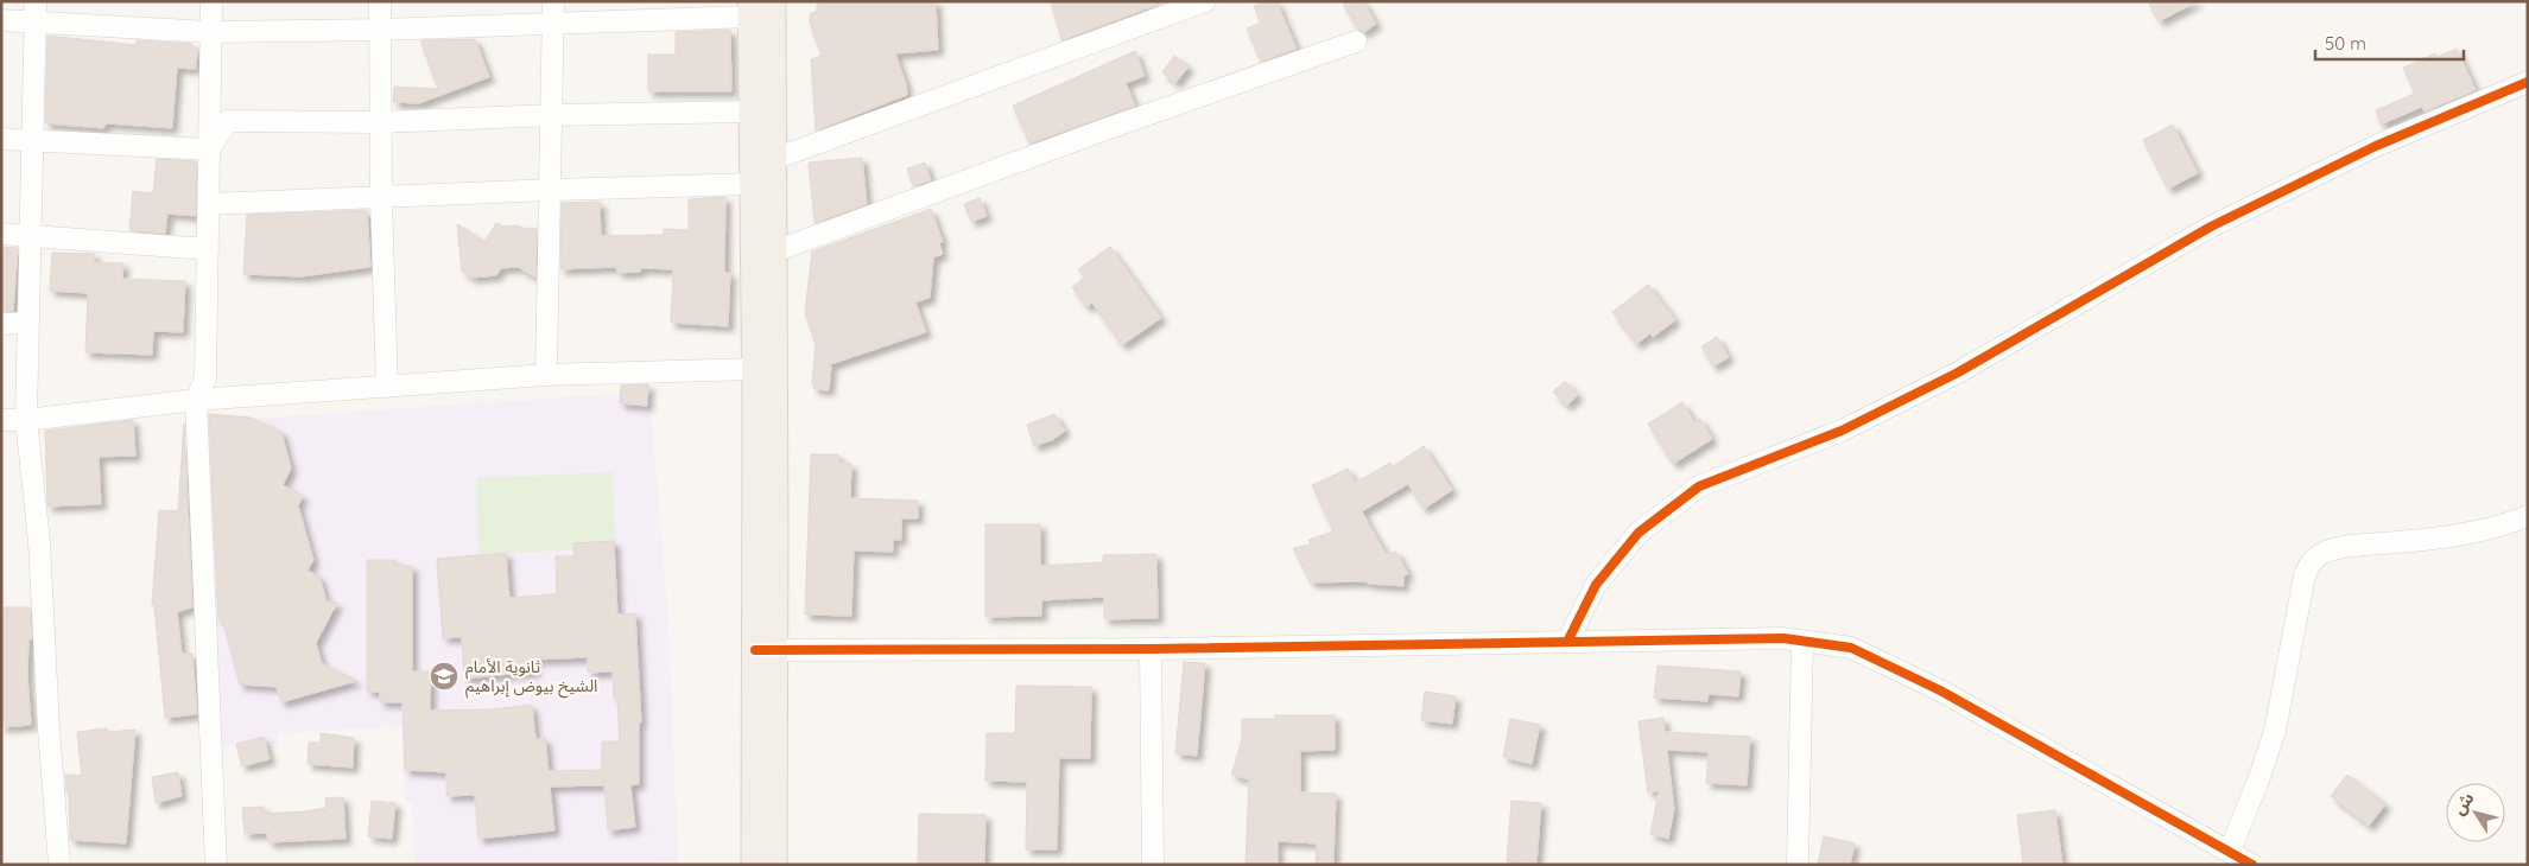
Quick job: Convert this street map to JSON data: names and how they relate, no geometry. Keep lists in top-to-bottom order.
{
  "places": {
    "school or university": ["ثانوية الأمام الشيخ بيوض إبراهيم"]
  },
  "scale_bar": "50 m",
  "north": "top left"
}
